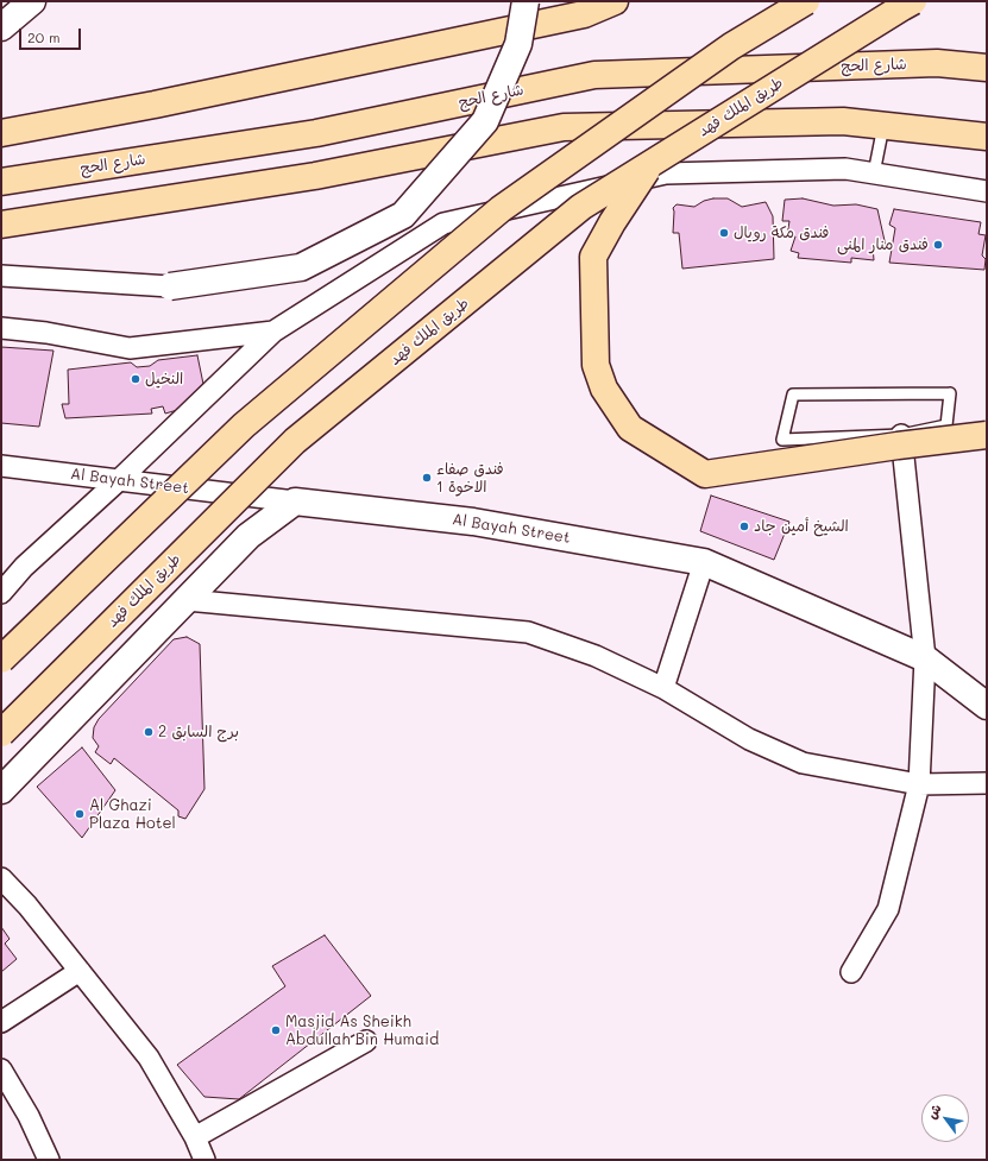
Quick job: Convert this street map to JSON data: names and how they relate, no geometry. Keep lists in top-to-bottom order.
{
  "streets": {
    "main road": ["شارع الحج", "طريق الملك فهد"],
    "street": ["Al Bayah Street"]
  },
  "places": [
    "فندق مكة رويال",
    "فندق منار المنى",
    "النخيل",
    "فندق صفاء الاخوة 1",
    "الشيخ أمين جاد",
    "برج السابق 2",
    "Al Ghazi Plaza Hotel",
    "Masjid As Sheikh Abdullah Bin Humaid"
  ],
  "scale_bar": "20 m",
  "north": "top left"
}
